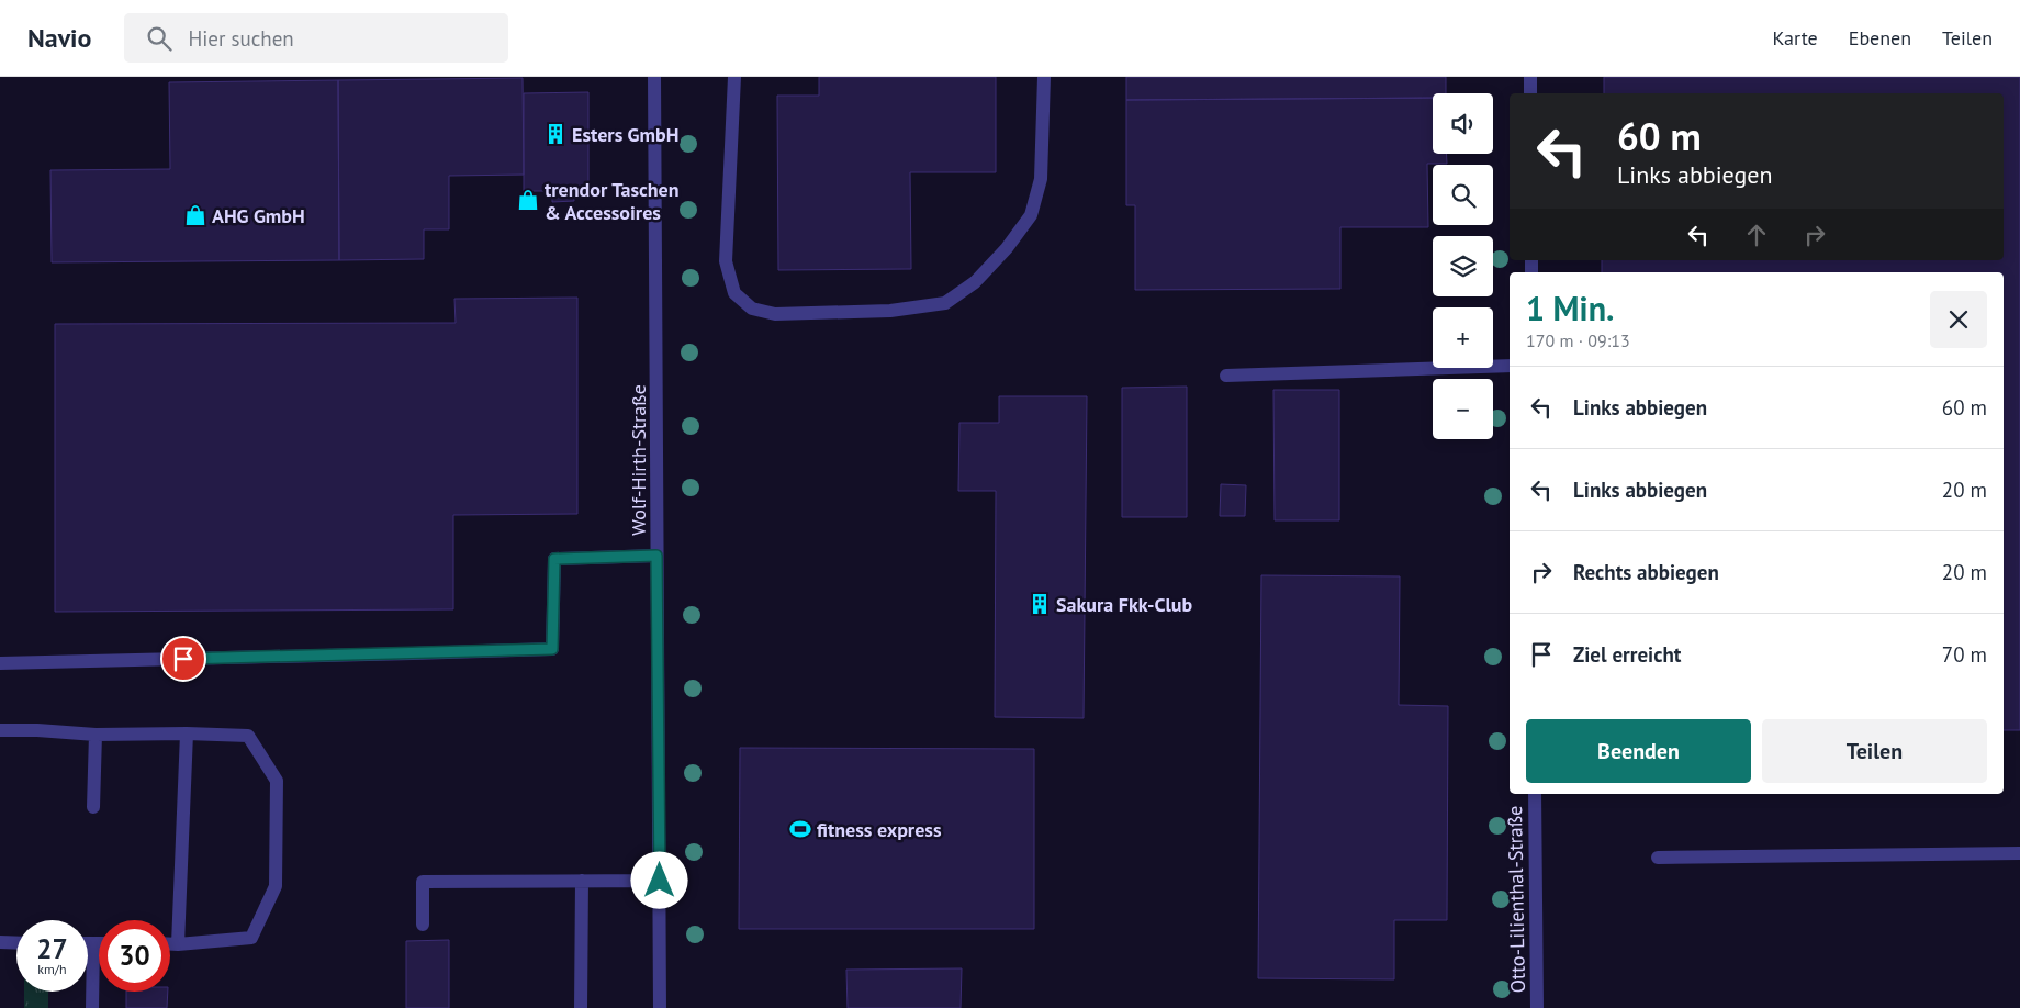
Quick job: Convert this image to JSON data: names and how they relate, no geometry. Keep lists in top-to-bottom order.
{
  "streets": {
    "street": ["Wolf-Hirth-Straße", "Otto-Lilienthal-Straße"]
  },
  "places": {
    "building": ["Esters GmbH", "Sakura Fkk-Club"],
    "shop": ["trendor Taschen & Accessoires", "AHG GmbH"],
    "sports": ["fitness express"]
  },
  "page": {
    "header": "Navio",
    "search": "Hier suchen",
    "nav": ["Karte", "Ebenen", "Teilen"],
    "map_buttons": ["+", "−"],
    "turn": ["60 m", "Links abbiegen"],
    "heading": ["1 Min.", "170 m · 09:13"],
    "list": [
      {
        "name": "Links abbiegen",
        "value": "60 m"
      },
      {
        "name": "Links abbiegen",
        "value": "20 m"
      },
      {
        "name": "Rechts abbiegen",
        "value": "20 m"
      },
      {
        "name": "Ziel erreicht",
        "value": "70 m"
      }
    ],
    "buttons": ["Beenden", "Teilen"],
    "speed": "27 km/h",
    "limit": "30"
  }
}
